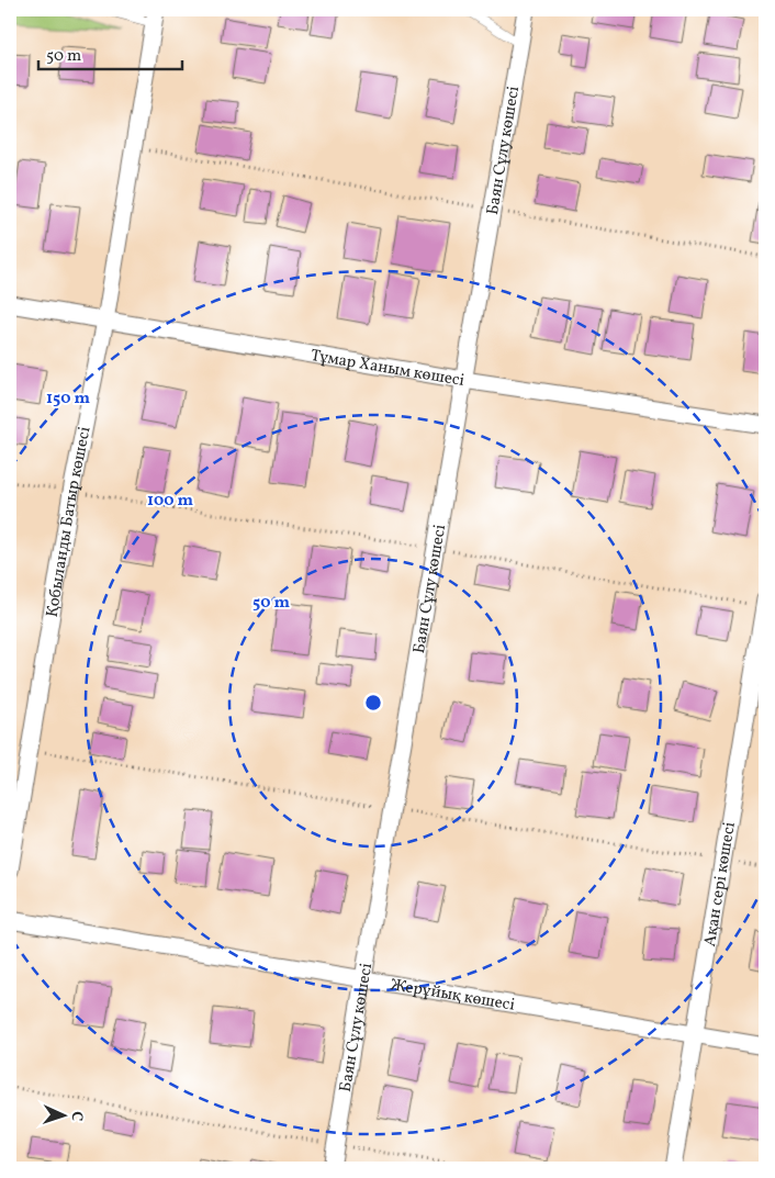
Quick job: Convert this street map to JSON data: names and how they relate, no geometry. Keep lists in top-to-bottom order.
{
  "streets": {
    "street": [
      "Баян Сұлу көшесі",
      "Тұмар Ханым көшесі",
      "Қобыланды Батыр көшесі",
      "Ақан сері көшесі",
      "Жерұйық көшесі"
    ]
  },
  "crossings": [
    ["Баян Сұлу көшесі", "Тұмар Ханым көшесі"],
    ["Баян Сұлу көшесі", "Жерұйық көшесі"],
    ["Тұмар Ханым көшесі", "Қобыланды Батыр көшесі"],
    ["Ақан сері көшесі", "Жерұйық көшесі"]
  ],
  "scale_bar": "50 m",
  "north": "right",
  "rings": ["150 m", "100 m", "50 m"]
}
